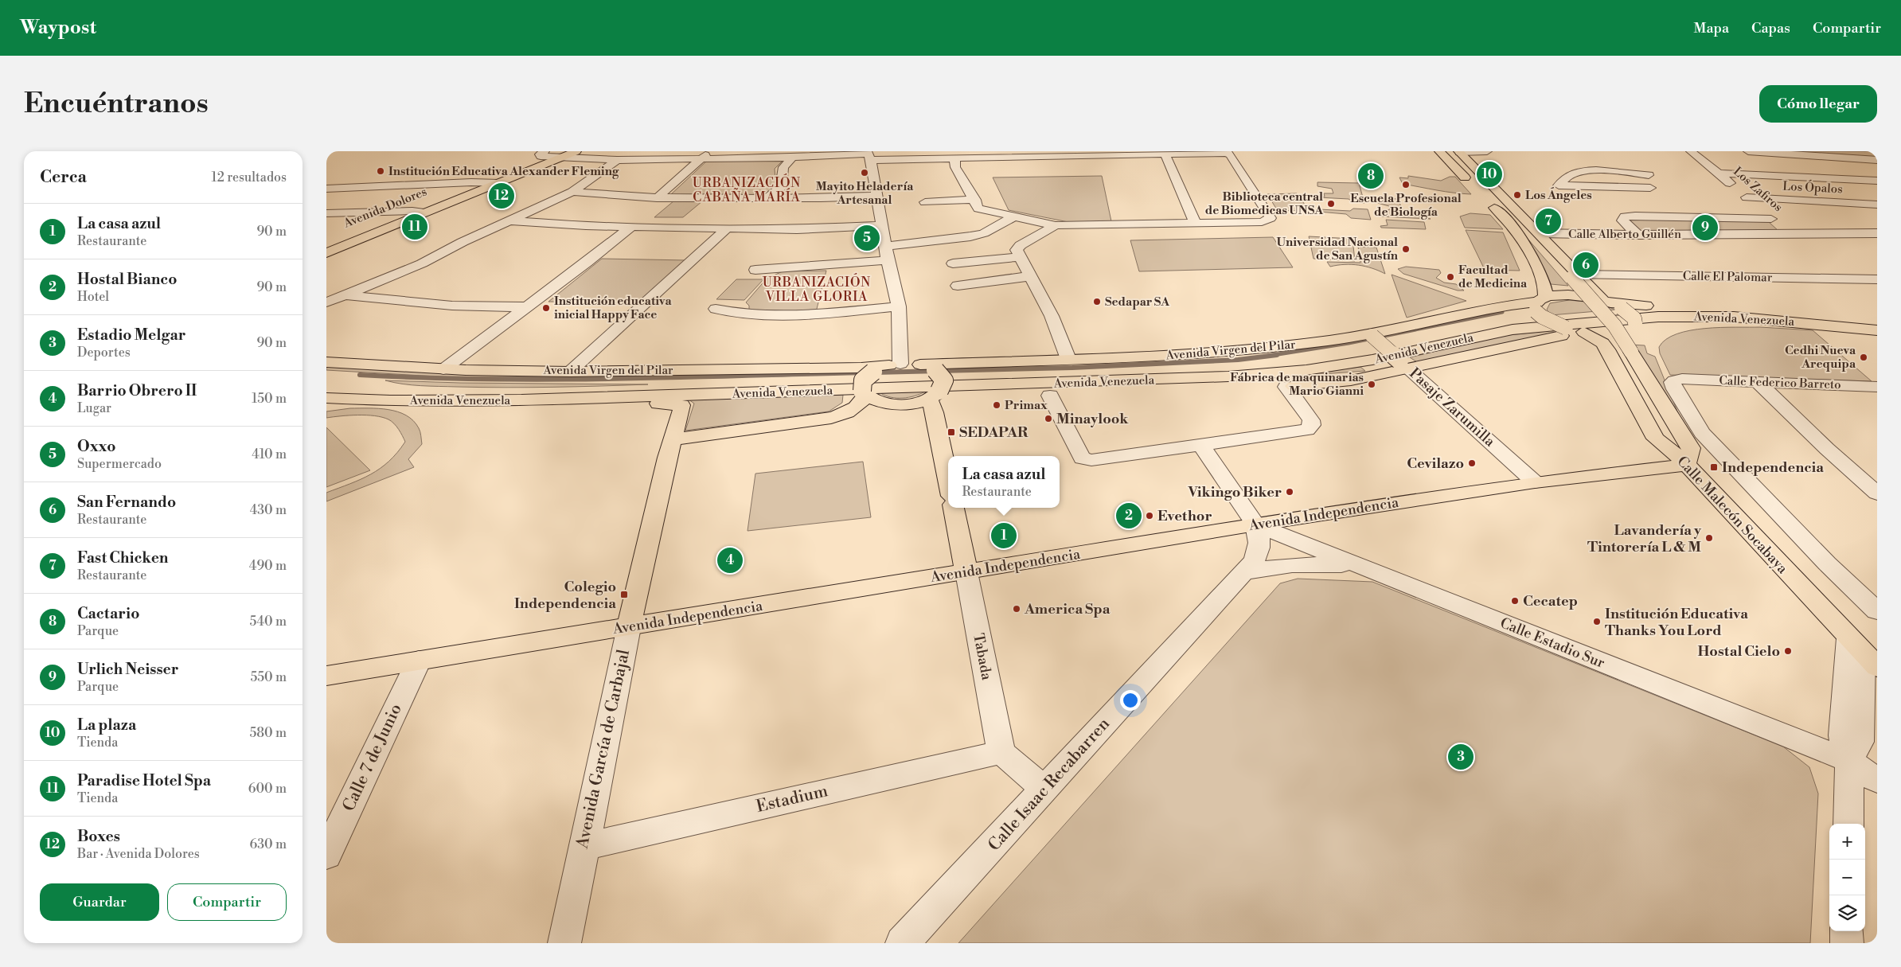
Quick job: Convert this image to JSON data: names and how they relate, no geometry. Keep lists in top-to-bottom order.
{
  "streets": {
    "main road": [
      "Avenida Dolores",
      "Avenida Venezuela",
      "Avenida Virgen del Pilar",
      "Pasaje Zarumilla",
      "Avenida Independencia",
      "Calle Malecón Socabaya",
      "Tabada",
      "Avenida García de Carbajal"
    ],
    "street": [
      "Los Ópalos",
      "Los Zafiros",
      "Calle Alberto Guillén",
      "Calle El Palomar",
      "Calle Federico Barreto",
      "Calle Estadio Sur",
      "Calle 7 de Junio",
      "Calle Isaac Recabarren",
      "Estadium"
    ]
  },
  "crossings": [
    ["Los Ópalos", "Los Zafiros"],
    ["Los Zafiros", "Calle Alberto Guillén"],
    ["Avenida Venezuela", "Avenida Virgen del Pilar"],
    ["Avenida Venezuela", "Pasaje Zarumilla"],
    ["Avenida Venezuela", "Calle Malecón Socabaya"],
    ["Avenida Venezuela", "Avenida García de Carbajal"],
    ["Avenida Virgen del Pilar", "Pasaje Zarumilla"],
    ["Avenida Virgen del Pilar", "Calle Malecón Socabaya"],
    ["Pasaje Zarumilla", "Avenida Independencia"],
    ["Avenida Independencia", "Calle Malecón Socabaya"],
    ["Avenida Independencia", "Calle Estadio Sur"],
    ["Avenida Independencia", "Tabada"],
    ["Avenida Independencia", "Avenida García de Carbajal"],
    ["Avenida Independencia", "Calle 7 de Junio"],
    ["Avenida Independencia", "Calle Isaac Recabarren"],
    ["Calle Estadio Sur", "Calle Isaac Recabarren"],
    ["Tabada", "Estadium"],
    ["Avenida García de Carbajal", "Estadium"]
  ],
  "districts": ["URBANIZACIÓN CABAÑA MARÍA", "URBANIZACIÓN VILLA GLORIA"],
  "places": {
    "other": [
      "Institución Educativa Alexander Fleming",
      "Mayito Heladería Artesanal",
      "Escuela Profesional de Biología",
      "Los Ángeles",
      "Biblioteca central de Biomedicas UNSA",
      "Universidad Nacional de San Agustín",
      "Facultad de Medicina",
      "Sedapar SA",
      "Institución educativa inicial Happy Face",
      "Cedhi Nueva Arequipa",
      "Fábrica de maquinarias Mario Gianni",
      "Primax",
      "Minaylook",
      "Cevilazo",
      "Vikingo Biker",
      "Evethor",
      "Lavandería y Tintorería L & M",
      "Cecatep",
      "America Spa",
      "Institución Educativa Thanks You Lord",
      "Hostal Cielo"
    ],
    "transit": ["SEDAPAR", "Independencia", "Colegio Independencia"]
  },
  "page": {
    "header": "Waypost",
    "nav": ["Mapa", "Capas", "Compartir"],
    "buttons": [
      "Cómo llegar",
      ["Guardar", "Compartir"]
    ],
    "title": "Encuéntranos",
    "heading": ["Cerca", "12 resultados"],
    "pins": [
      "10",
      "8",
      "12",
      "7",
      "11",
      "9",
      "5",
      "6",
      "2",
      "1",
      "4",
      "3"
    ],
    "list": [
      {
        "mark": "1",
        "name": "La casa azul",
        "note": "Restaurante",
        "value": "90 m"
      },
      {
        "mark": "2",
        "name": "Hostal Bianco",
        "note": "Hotel",
        "value": "90 m"
      },
      {
        "mark": "3",
        "name": "Estadio Melgar",
        "note": "Deportes",
        "value": "90 m"
      },
      {
        "mark": "4",
        "name": "Barrio Obrero II",
        "note": "Lugar",
        "value": "150 m"
      },
      {
        "mark": "5",
        "name": "Oxxo",
        "note": "Supermercado",
        "value": "410 m"
      },
      {
        "mark": "6",
        "name": "San Fernando",
        "note": "Restaurante",
        "value": "430 m"
      },
      {
        "mark": "7",
        "name": "Fast Chicken",
        "note": "Restaurante",
        "value": "490 m"
      },
      {
        "mark": "8",
        "name": "Cactario",
        "note": "Parque",
        "value": "540 m"
      },
      {
        "mark": "9",
        "name": "Urlich Neisser",
        "note": "Parque",
        "value": "550 m"
      },
      {
        "mark": "10",
        "name": "La plaza",
        "note": "Tienda",
        "value": "580 m"
      },
      {
        "mark": "11",
        "name": "Paradise Hotel Spa",
        "note": "Tienda",
        "value": "600 m"
      },
      {
        "mark": "12",
        "name": "Boxes",
        "note": "Bar · Avenida Dolores",
        "value": "630 m"
      }
    ],
    "popup": ["La casa azul", "Restaurante"],
    "map_buttons": ["+", "−"]
  }
}
